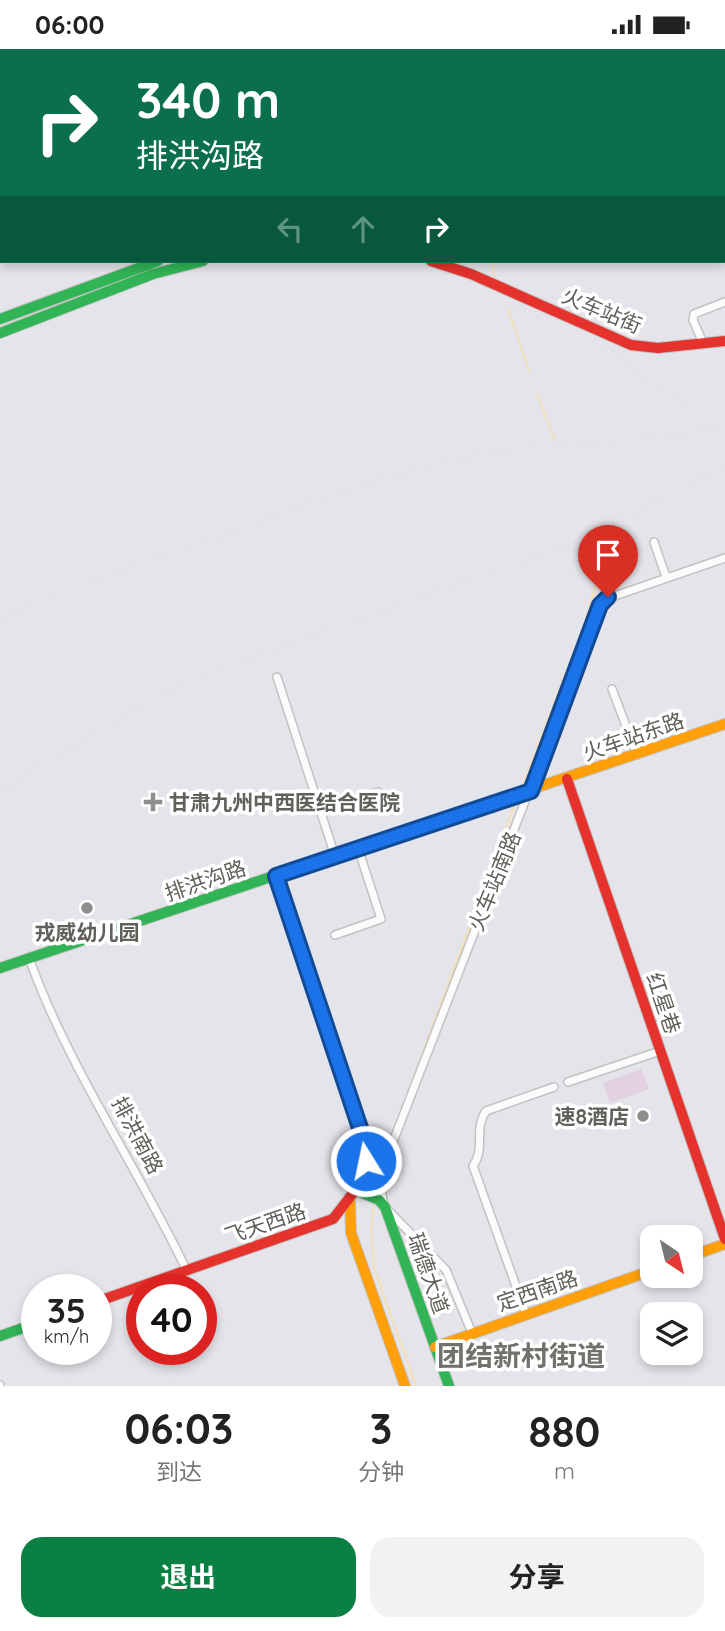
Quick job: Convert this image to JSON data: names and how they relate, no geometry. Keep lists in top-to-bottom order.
{
  "streets": {
    "main road": [
      "火车站街",
      "火车站东路",
      "排洪沟路",
      "红星巷",
      "飞天西路",
      "瑞德大道",
      "定西南路"
    ],
    "street": ["火车站南路", "排洪南路"]
  },
  "crossings": [
    ["火车站东路", "排洪沟路"],
    ["火车站东路", "火车站南路"],
    ["火车站东路", "红星巷"],
    ["排洪沟路", "排洪南路"],
    ["火车站南路", "瑞德大道"],
    ["排洪南路", "飞天西路"],
    ["瑞德大道", "定西南路"]
  ],
  "districts": ["团结新村街道"],
  "places": {
    "health": ["甘肃九州中西医结合医院"],
    "other": ["戎威幼儿园", "速8酒店"]
  },
  "north": "bottom right",
  "page": {
    "status": "06:00",
    "turn": ["340 m", "排洪沟路"],
    "speed": "35 km/h",
    "limit": "40",
    "eta": [
      "06:03",
      "到达",
      "3",
      "分钟",
      "880",
      "m"
    ],
    "buttons": ["退出", "分享"]
  }
}
